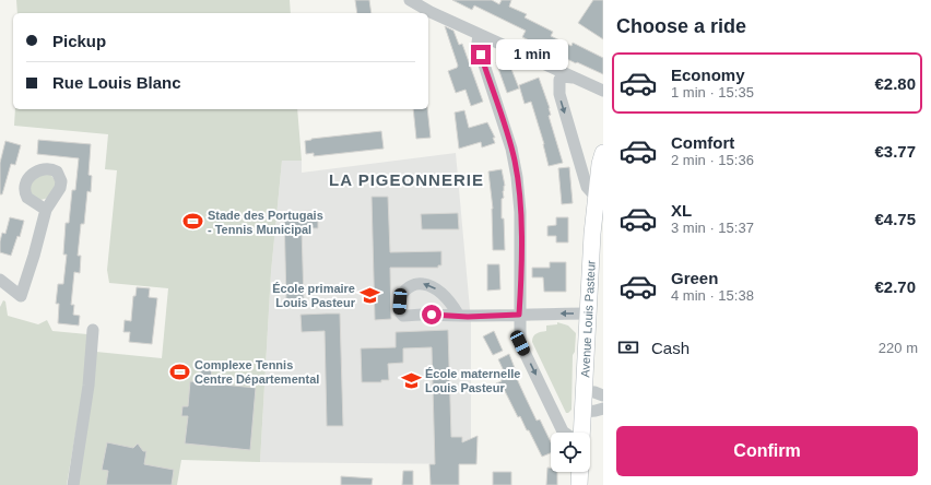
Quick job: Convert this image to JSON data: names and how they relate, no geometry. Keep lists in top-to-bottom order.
{
  "streets": {
    "main road": ["Avenue Louis Pasteur"]
  },
  "districts": ["LA PIGEONNERIE"],
  "places": {
    "sports": ["Stade des Portugais - Tennis Municipal", "Complexe Tennis Centre Départemental"],
    "school or university": ["École primaire Louis Pasteur", "École maternelle Louis Pasteur"]
  },
  "page": {
    "heading": "Choose a ride",
    "banner": ["Pickup", "Rue Louis Blanc"],
    "bubble": "1 min",
    "list": [
      {
        "name": "Economy",
        "note": "1 min · 15:35",
        "value": "€2.80"
      },
      {
        "name": "Comfort",
        "note": "2 min · 15:36",
        "value": "€3.77"
      },
      {
        "name": "XL",
        "note": "3 min · 15:37",
        "value": "€4.75"
      },
      {
        "name": "Green",
        "note": "4 min · 15:38",
        "value": "€2.70"
      }
    ],
    "pay": ["Cash", "220 m"],
    "buttons": "Confirm"
  }
}
